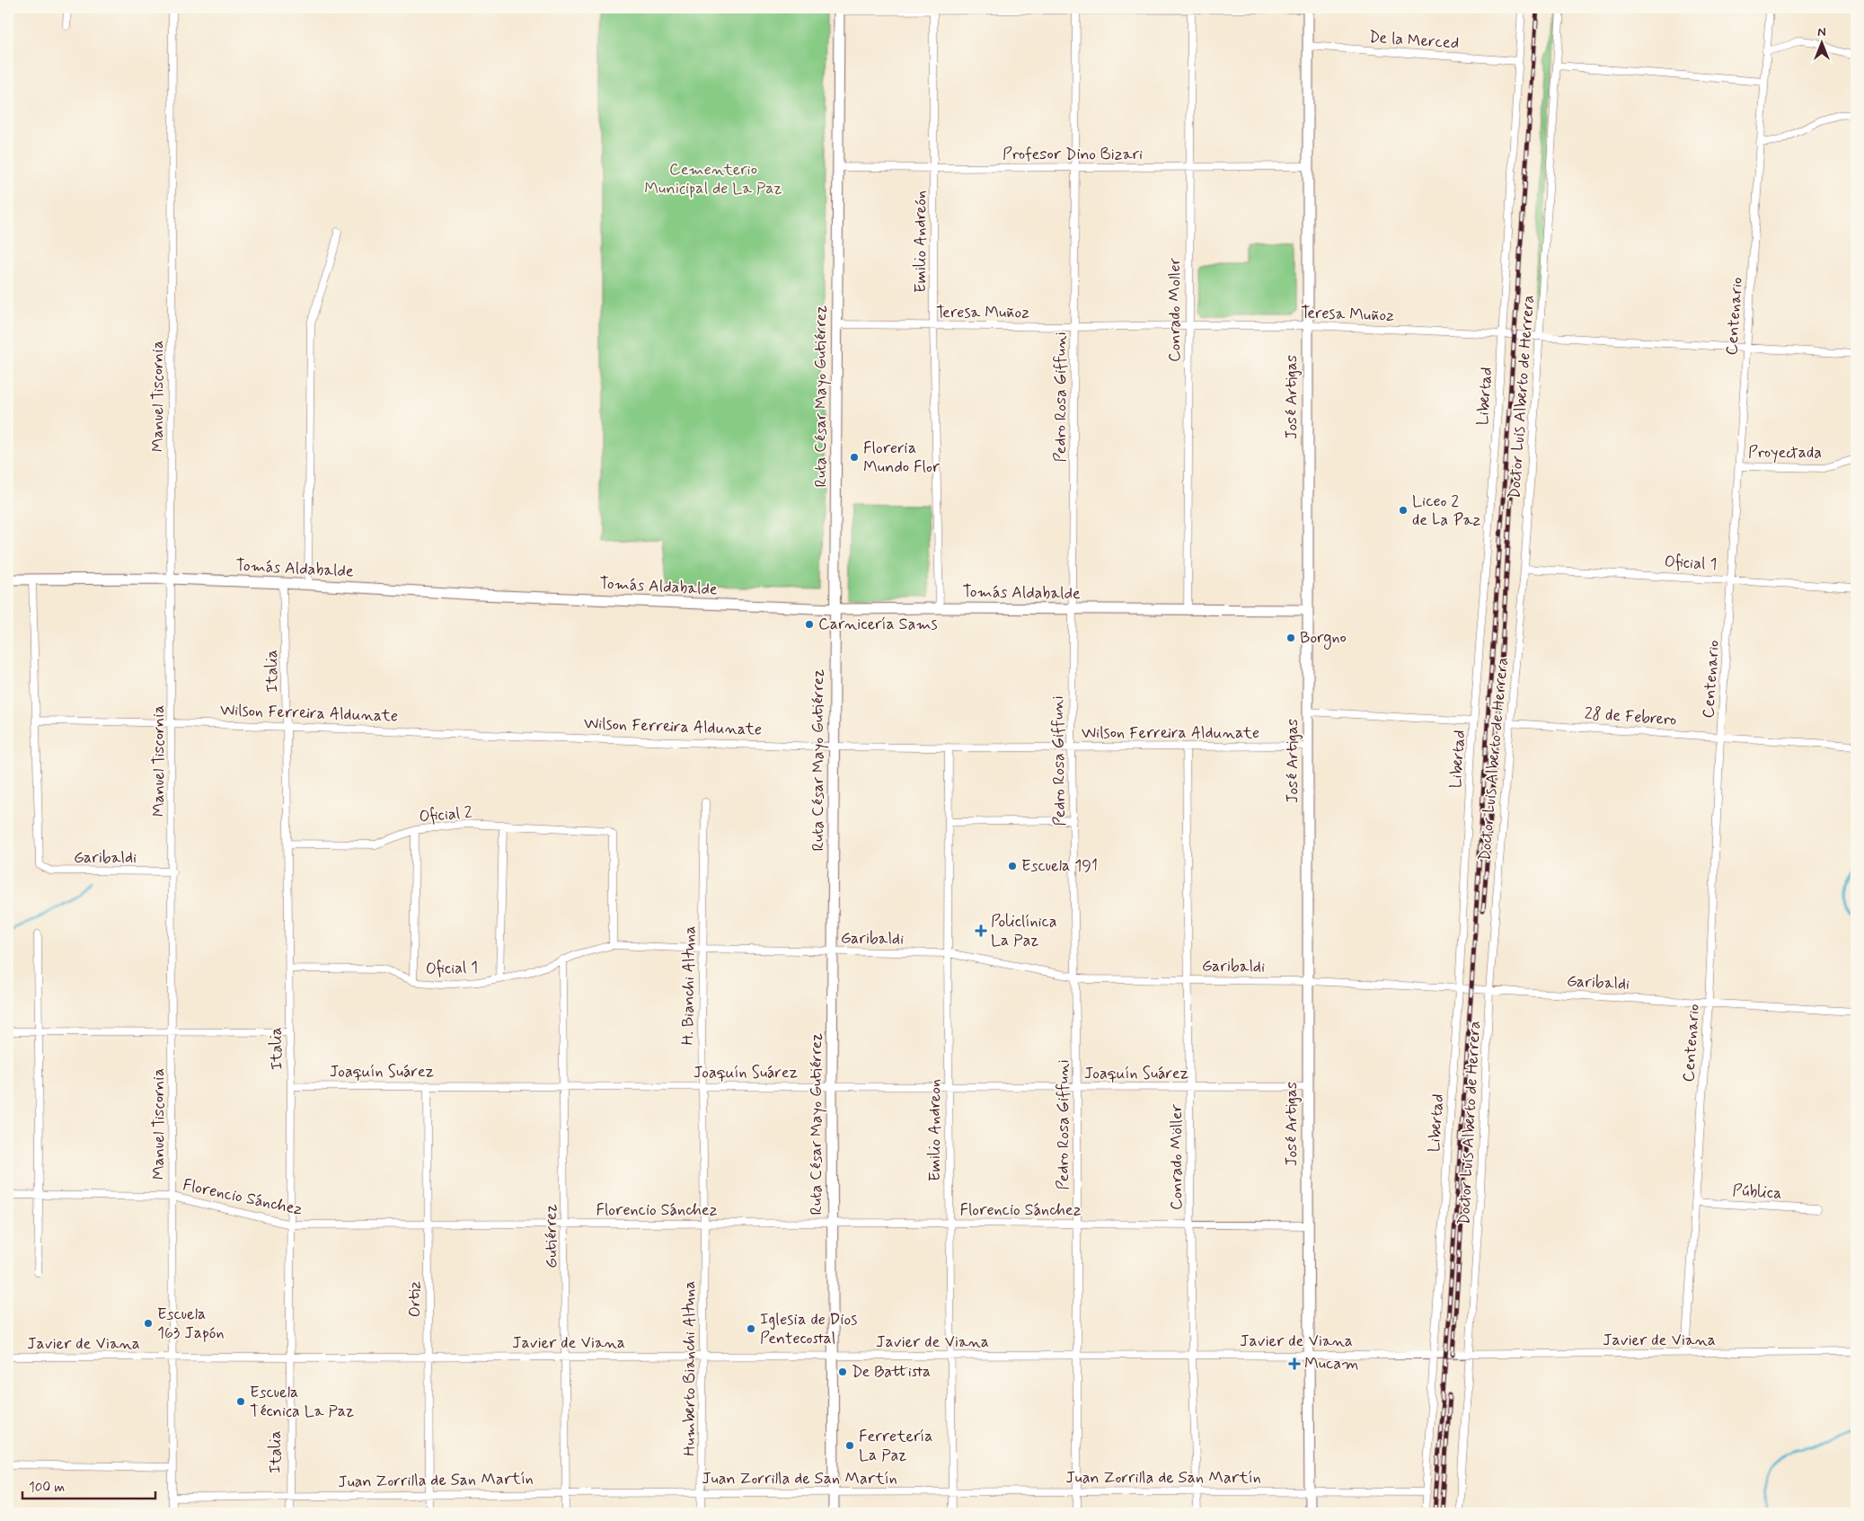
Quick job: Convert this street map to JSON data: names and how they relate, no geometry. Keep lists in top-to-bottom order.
{
  "streets": {
    "street": [
      "De la Merced",
      "Profesor Dino Bizari",
      "Emilio Andreón",
      "Conrado Moller",
      "Teresa Muñoz",
      "Centenario",
      "Manuel Tiscornia",
      "Ruta César Mayo Gutiérrez",
      "Libertad",
      "Pedro Rosa Giffuni",
      "José Artigas",
      "Doctor Luis Alberto de Herrera",
      "Proyectada",
      "Oficial 1",
      "Tomás Aldabalde",
      "Italia",
      "Wilson Ferreira Aldunate",
      "28 de Febrero",
      "Oficial 2",
      "Garibaldi",
      "H. Bianchi Altuna",
      "Joaquín Suárez",
      "Emilio Andreon",
      "Conrado Möller",
      "Pública",
      "Florencio Sánchez",
      "Gutiérrez",
      "Ortiz",
      "Javier de Viana",
      "Humberto Bianchi Altuna",
      "Juan Zorrilla de San Martín"
    ]
  },
  "crossings": [
    ["De la Merced", "Libertad"],
    ["De la Merced", "José Artigas"],
    ["Profesor Dino Bizari", "Emilio Andreón"],
    ["Profesor Dino Bizari", "Conrado Moller"],
    ["Profesor Dino Bizari", "Ruta César Mayo Gutiérrez"],
    ["Profesor Dino Bizari", "Pedro Rosa Giffuni"],
    ["Profesor Dino Bizari", "José Artigas"],
    ["Emilio Andreón", "Teresa Muñoz"],
    ["Emilio Andreón", "Tomás Aldabalde"],
    ["Conrado Moller", "Teresa Muñoz"],
    ["Conrado Moller", "Tomás Aldabalde"],
    ["Teresa Muñoz", "Centenario"],
    ["Teresa Muñoz", "Ruta César Mayo Gutiérrez"],
    ["Teresa Muñoz", "Libertad"],
    ["Teresa Muñoz", "Pedro Rosa Giffuni"],
    ["Teresa Muñoz", "José Artigas"],
    ["Teresa Muñoz", "Doctor Luis Alberto de Herrera"],
    ["Centenario", "Proyectada"],
    ["Centenario", "Oficial 1"],
    ["Centenario", "28 de Febrero"],
    ["Centenario", "Garibaldi"],
    ["Centenario", "Pública"],
    ["Centenario", "Javier de Viana"],
    ["Manuel Tiscornia", "Tomás Aldabalde"],
    ["Manuel Tiscornia", "Wilson Ferreira Aldunate"],
    ["Manuel Tiscornia", "Garibaldi"],
    ["Manuel Tiscornia", "Florencio Sánchez"],
    ["Manuel Tiscornia", "Javier de Viana"],
    ["Manuel Tiscornia", "Juan Zorrilla de San Martín"],
    ["Ruta César Mayo Gutiérrez", "Tomás Aldabalde"],
    ["Ruta César Mayo Gutiérrez", "Wilson Ferreira Aldunate"],
    ["Ruta César Mayo Gutiérrez", "Garibaldi"],
    ["Ruta César Mayo Gutiérrez", "Joaquín Suárez"],
    ["Ruta César Mayo Gutiérrez", "Florencio Sánchez"],
    ["Ruta César Mayo Gutiérrez", "Javier de Viana"],
    ["Ruta César Mayo Gutiérrez", "Juan Zorrilla de San Martín"],
    ["Libertad", "Garibaldi"],
    ["Libertad", "Javier de Viana"],
    ["Libertad", "Juan Zorrilla de San Martín"],
    ["Pedro Rosa Giffuni", "Tomás Aldabalde"],
    ["Pedro Rosa Giffuni", "Wilson Ferreira Aldunate"],
    ["Pedro Rosa Giffuni", "Garibaldi"],
    ["Pedro Rosa Giffuni", "Joaquín Suárez"],
    ["Pedro Rosa Giffuni", "Florencio Sánchez"],
    ["Pedro Rosa Giffuni", "Javier de Viana"],
    ["Pedro Rosa Giffuni", "Juan Zorrilla de San Martín"],
    ["José Artigas", "Tomás Aldabalde"],
    ["José Artigas", "Wilson Ferreira Aldunate"],
    ["José Artigas", "Garibaldi"],
    ["José Artigas", "Joaquín Suárez"],
    ["José Artigas", "Florencio Sánchez"],
    ["José Artigas", "Javier de Viana"],
    ["José Artigas", "Juan Zorrilla de San Martín"],
    ["Doctor Luis Alberto de Herrera", "Oficial 1"],
    ["Doctor Luis Alberto de Herrera", "28 de Febrero"],
    ["Doctor Luis Alberto de Herrera", "Garibaldi"],
    ["Doctor Luis Alberto de Herrera", "Javier de Viana"],
    ["Oficial 1", "Italia"],
    ["Oficial 1", "Oficial 2"],
    ["Oficial 1", "Garibaldi"],
    ["Oficial 1", "Gutiérrez"],
    ["Tomás Aldabalde", "Italia"],
    ["Italia", "Wilson Ferreira Aldunate"],
    ["Italia", "Oficial 2"],
    ["Italia", "Joaquín Suárez"],
    ["Italia", "Florencio Sánchez"],
    ["Italia", "Javier de Viana"],
    ["Italia", "Juan Zorrilla de San Martín"],
    ["Wilson Ferreira Aldunate", "Garibaldi"],
    ["Wilson Ferreira Aldunate", "Emilio Andreon"],
    ["Wilson Ferreira Aldunate", "Conrado Möller"],
    ["Oficial 2", "Garibaldi"],
    ["Garibaldi", "H. Bianchi Altuna"],
    ["Garibaldi", "Emilio Andreon"],
    ["Garibaldi", "Conrado Möller"],
    ["H. Bianchi Altuna", "Joaquín Suárez"],
    ["H. Bianchi Altuna", "Florencio Sánchez"],
    ["H. Bianchi Altuna", "Humberto Bianchi Altuna"],
    ["Joaquín Suárez", "Emilio Andreon"],
    ["Joaquín Suárez", "Conrado Möller"],
    ["Joaquín Suárez", "Gutiérrez"],
    ["Joaquín Suárez", "Ortiz"],
    ["Emilio Andreon", "Florencio Sánchez"],
    ["Emilio Andreon", "Javier de Viana"],
    ["Emilio Andreon", "Juan Zorrilla de San Martín"],
    ["Conrado Möller", "Florencio Sánchez"],
    ["Conrado Möller", "Javier de Viana"],
    ["Conrado Möller", "Juan Zorrilla de San Martín"],
    ["Florencio Sánchez", "Gutiérrez"],
    ["Florencio Sánchez", "Ortiz"],
    ["Florencio Sánchez", "Humberto Bianchi Altuna"],
    ["Gutiérrez", "Javier de Viana"],
    ["Gutiérrez", "Juan Zorrilla de San Martín"],
    ["Ortiz", "Javier de Viana"],
    ["Ortiz", "Juan Zorrilla de San Martín"],
    ["Javier de Viana", "Humberto Bianchi Altuna"],
    ["Humberto Bianchi Altuna", "Juan Zorrilla de San Martín"]
  ],
  "parks": ["Cementerio Municipal de La Paz"],
  "places": {
    "other": [
      "Floreria Mundo Flor",
      "Liceo 2 de La Paz",
      "Carnicería Sams",
      "Borgno",
      "Escuela 191",
      "Escuela 163 Japón",
      "Iglesia de Dios Pentecostal",
      "De Battista",
      "Escuela Técnica La Paz",
      "Ferretería La Paz"
    ],
    "health": ["Policlínica La Paz", "Mucam"]
  },
  "scale_bar": "100 m",
  "north": "top"
}
